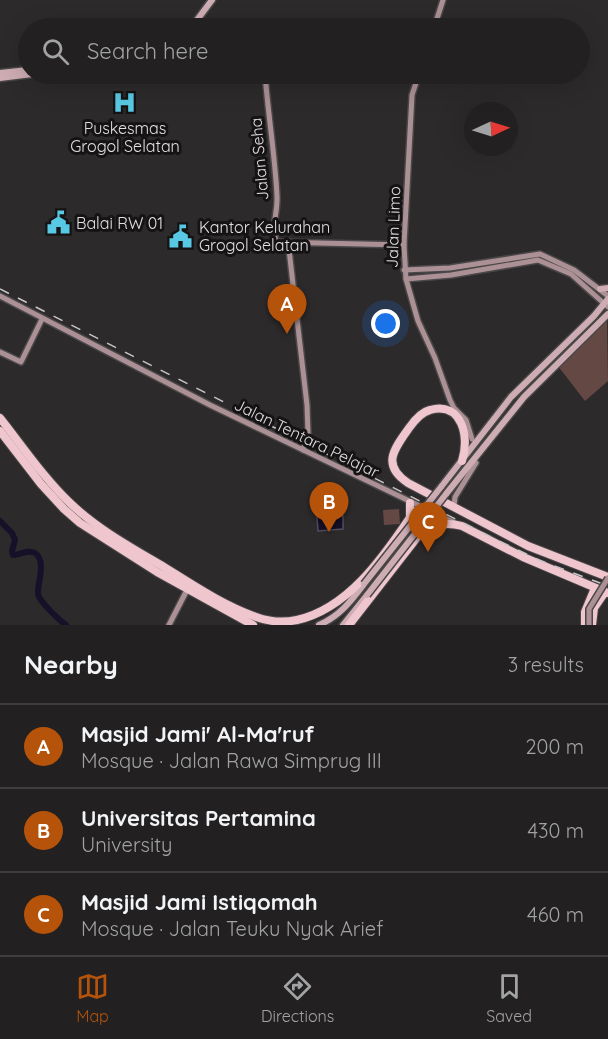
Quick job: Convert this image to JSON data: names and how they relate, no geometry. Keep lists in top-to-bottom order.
{
  "streets": {
    "highway": ["Jalan Tentara Pelajar"],
    "street": ["Jalan Seha", "Jalan Limo"]
  },
  "places": {
    "hospital": ["Puskesmas Grogol Selatan"],
    "public building": ["Balai RW 01", "Kantor Kelurahan Grogol Selatan"]
  },
  "north": "right",
  "page": {
    "search": "Search here",
    "pins": ["A", "B", "C"],
    "heading": ["Nearby", "3 results"],
    "list": [
      {
        "mark": "A",
        "name": "Masjid Jami' Al-Ma'ruf",
        "note": "Mosque · Jalan Rawa Simprug III",
        "value": "200 m"
      },
      {
        "mark": "B",
        "name": "Universitas Pertamina",
        "note": "University",
        "value": "430 m"
      },
      {
        "mark": "C",
        "name": "Masjid Jami Istiqomah",
        "note": "Mosque · Jalan Teuku Nyak Arief",
        "value": "460 m"
      }
    ],
    "nav": ["Map", "Directions", "Saved"]
  }
}
